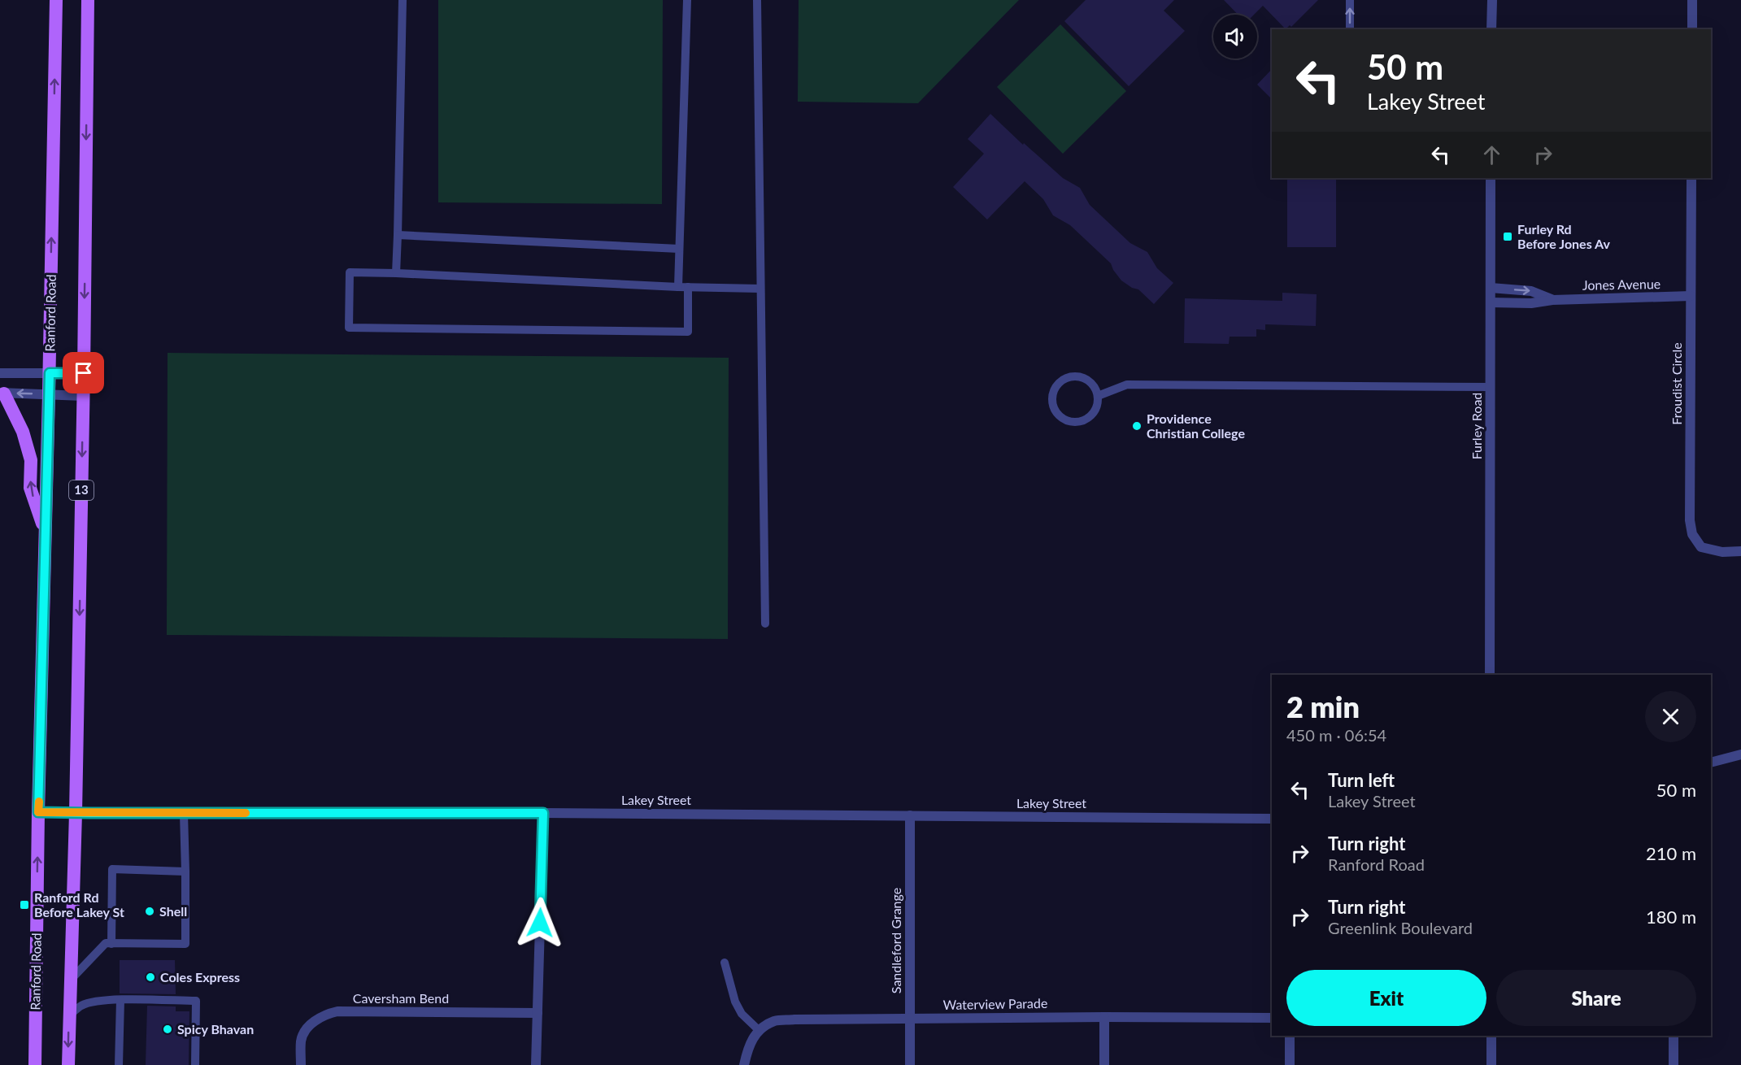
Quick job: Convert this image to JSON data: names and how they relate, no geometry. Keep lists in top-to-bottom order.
{
  "streets": {
    "main road": ["Ranford Road", "13"],
    "street": [
      "Jones Avenue",
      "Froudist Circle",
      "Furley Road",
      "Lakey Street",
      "Sandleford Grange",
      "Caversham Bend",
      "Waterview Parade"
    ]
  },
  "crossings": [
    ["Jones Avenue", "Froudist Circle"],
    ["Jones Avenue", "Furley Road"],
    ["Ranford Road", "Lakey Street"],
    ["13", "Lakey Street"],
    ["Lakey Street", "Sandleford Grange"],
    ["Sandleford Grange", "Waterview Parade"]
  ],
  "places": {
    "transit": ["Furley Rd Before Jones Av", "Ranford Rd Before Lakey St"],
    "other": [
      "Providence Christian College",
      "Shell",
      "Coles Express",
      "Spicy Bhavan"
    ]
  },
  "page": {
    "turn": ["50 m", "Lakey Street"],
    "heading": ["2 min", "450 m · 06:54"],
    "list": [
      {
        "name": "Turn left",
        "note": "Lakey Street",
        "value": "50 m"
      },
      {
        "name": "Turn right",
        "note": "Ranford Road",
        "value": "210 m"
      },
      {
        "name": "Turn right",
        "note": "Greenlink Boulevard",
        "value": "180 m"
      }
    ],
    "buttons": ["Exit", "Share"]
  }
}
